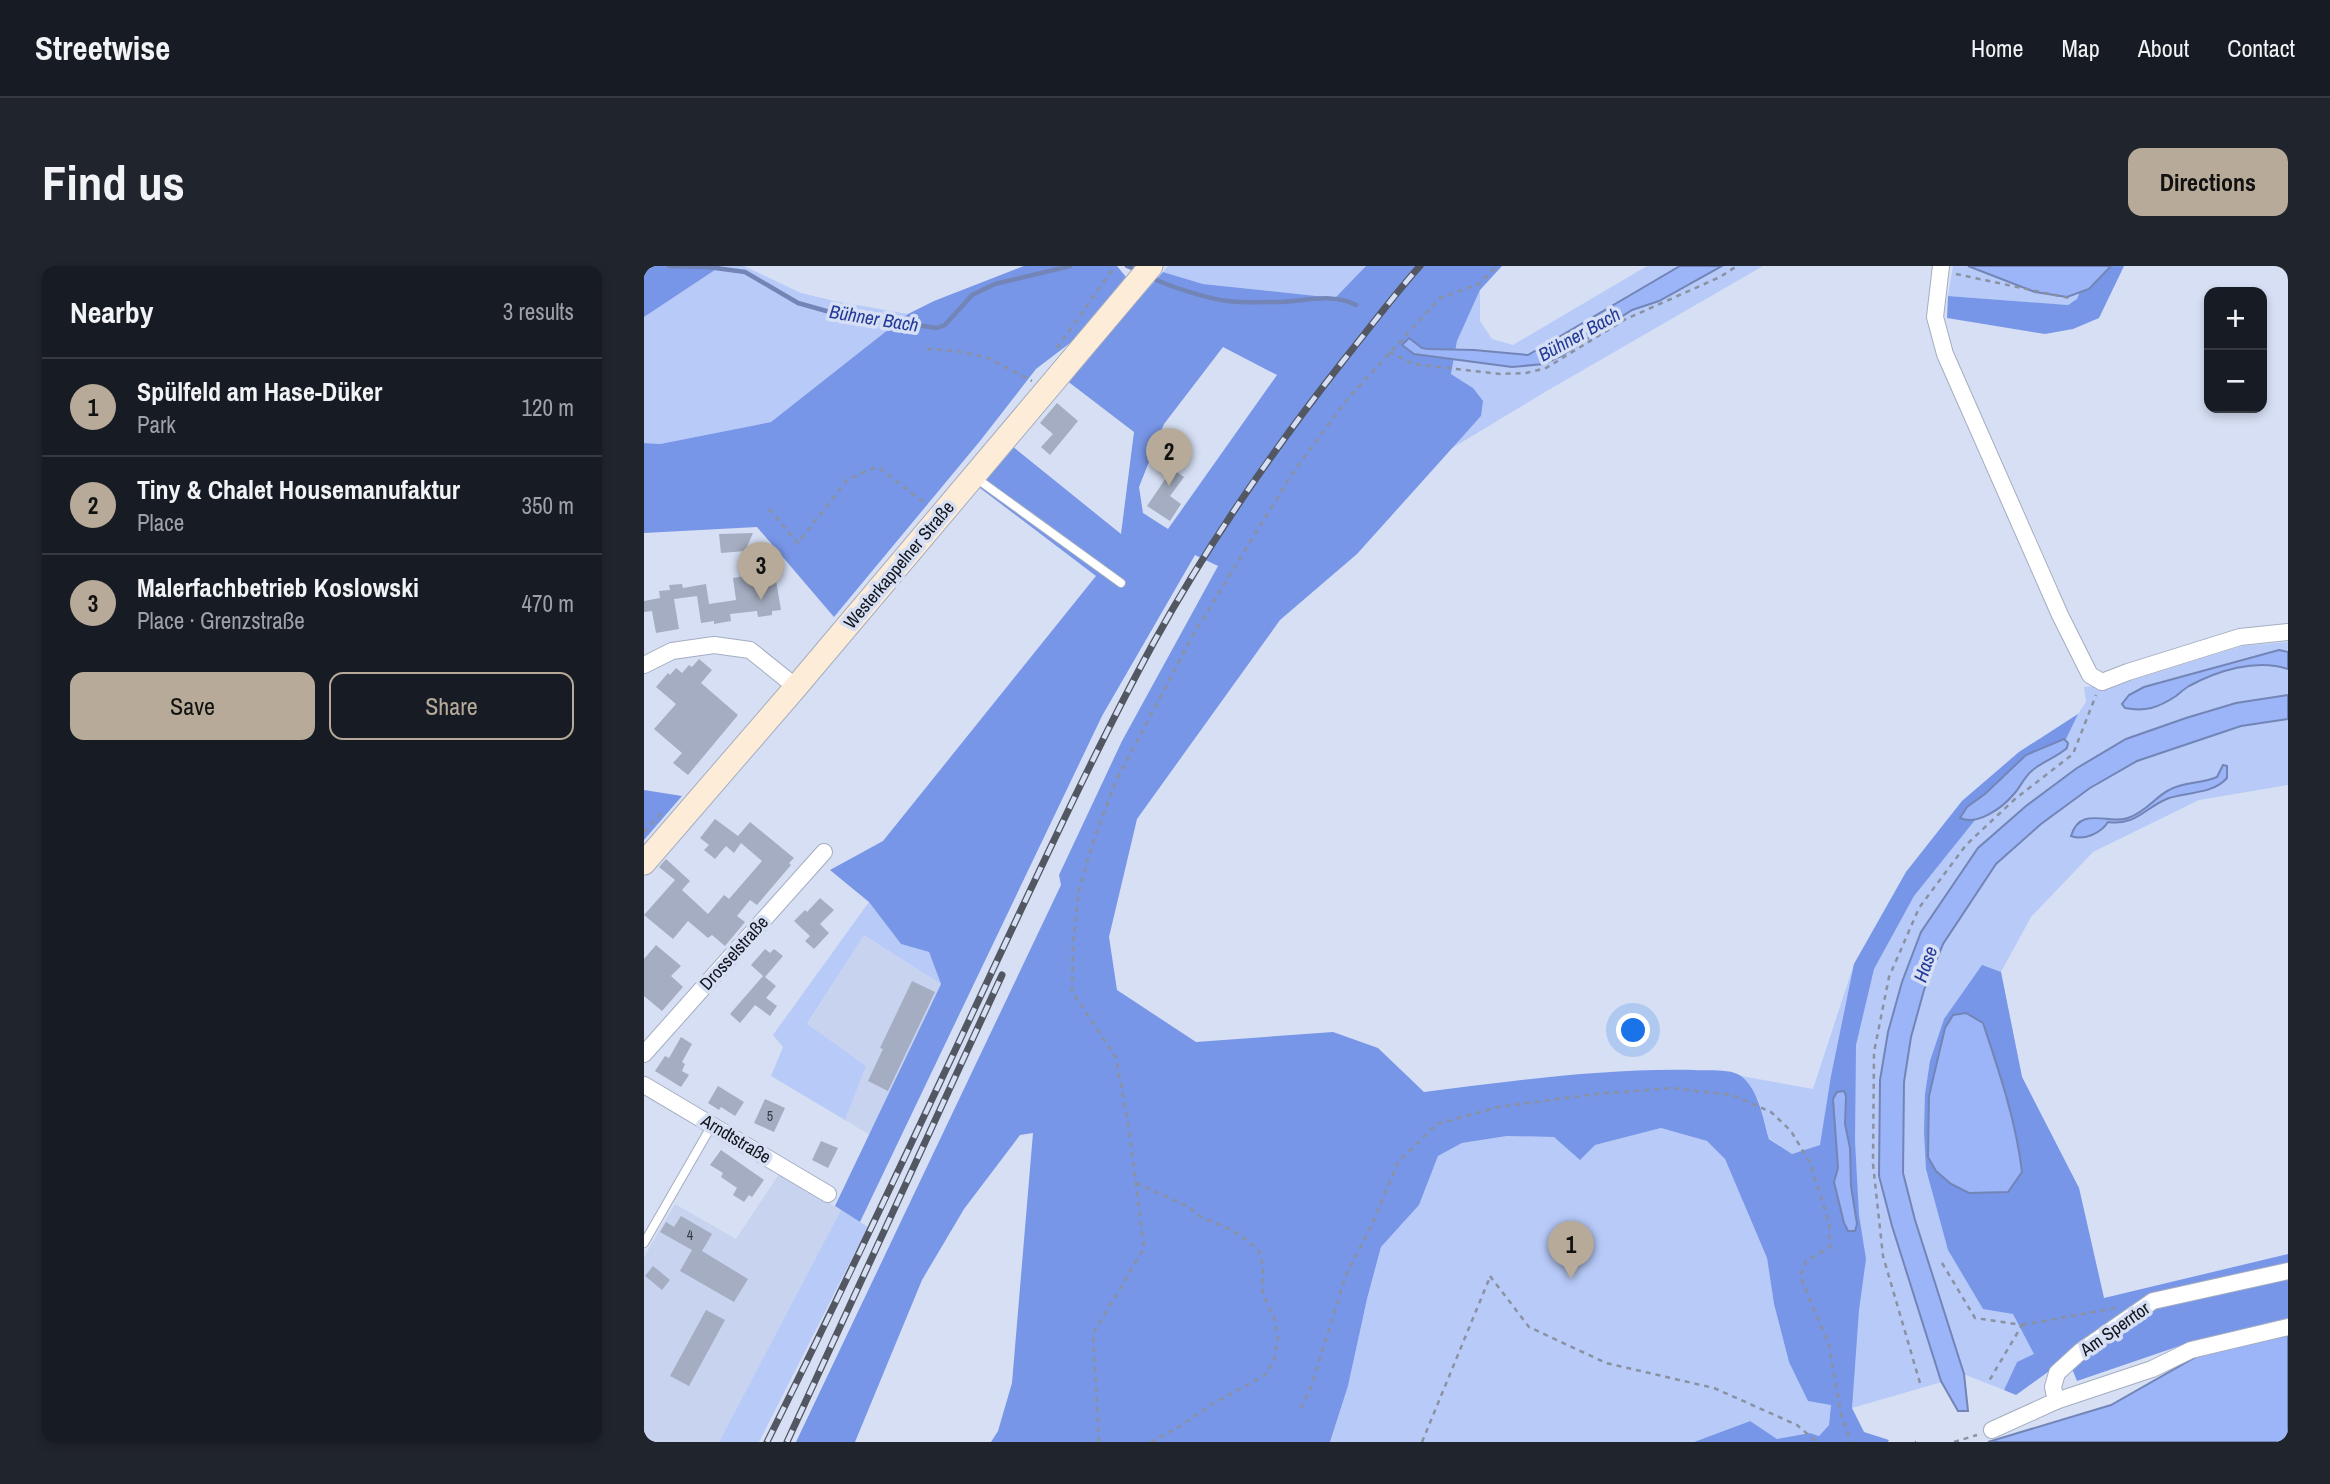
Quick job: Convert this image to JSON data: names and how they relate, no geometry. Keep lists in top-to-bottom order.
{
  "streets": {
    "main road": ["Westerkappelner Straße"],
    "street": ["Drosselstraße", "Arndtstraße", "Am Sperrtor"]
  },
  "water": ["Bühner Bach", "Hase"],
  "house_numbers": ["5", "4"],
  "page": {
    "header": "Streetwise",
    "nav": [
      "Home",
      "Map",
      "About",
      "Contact"
    ],
    "buttons": [
      "Directions",
      ["Save", "Share"]
    ],
    "title": "Find us",
    "heading": ["Nearby", "3 results"],
    "map_buttons": ["+", "−"],
    "list": [
      {
        "mark": "1",
        "name": "Spülfeld am Hase-Düker",
        "note": "Park",
        "value": "120 m"
      },
      {
        "mark": "2",
        "name": "Tiny & Chalet Housemanufaktur",
        "note": "Place",
        "value": "350 m"
      },
      {
        "mark": "3",
        "name": "Malerfachbetrieb Koslowski",
        "note": "Place · Grenzstraße",
        "value": "470 m"
      }
    ],
    "pins": ["2", "3", "1"]
  }
}
